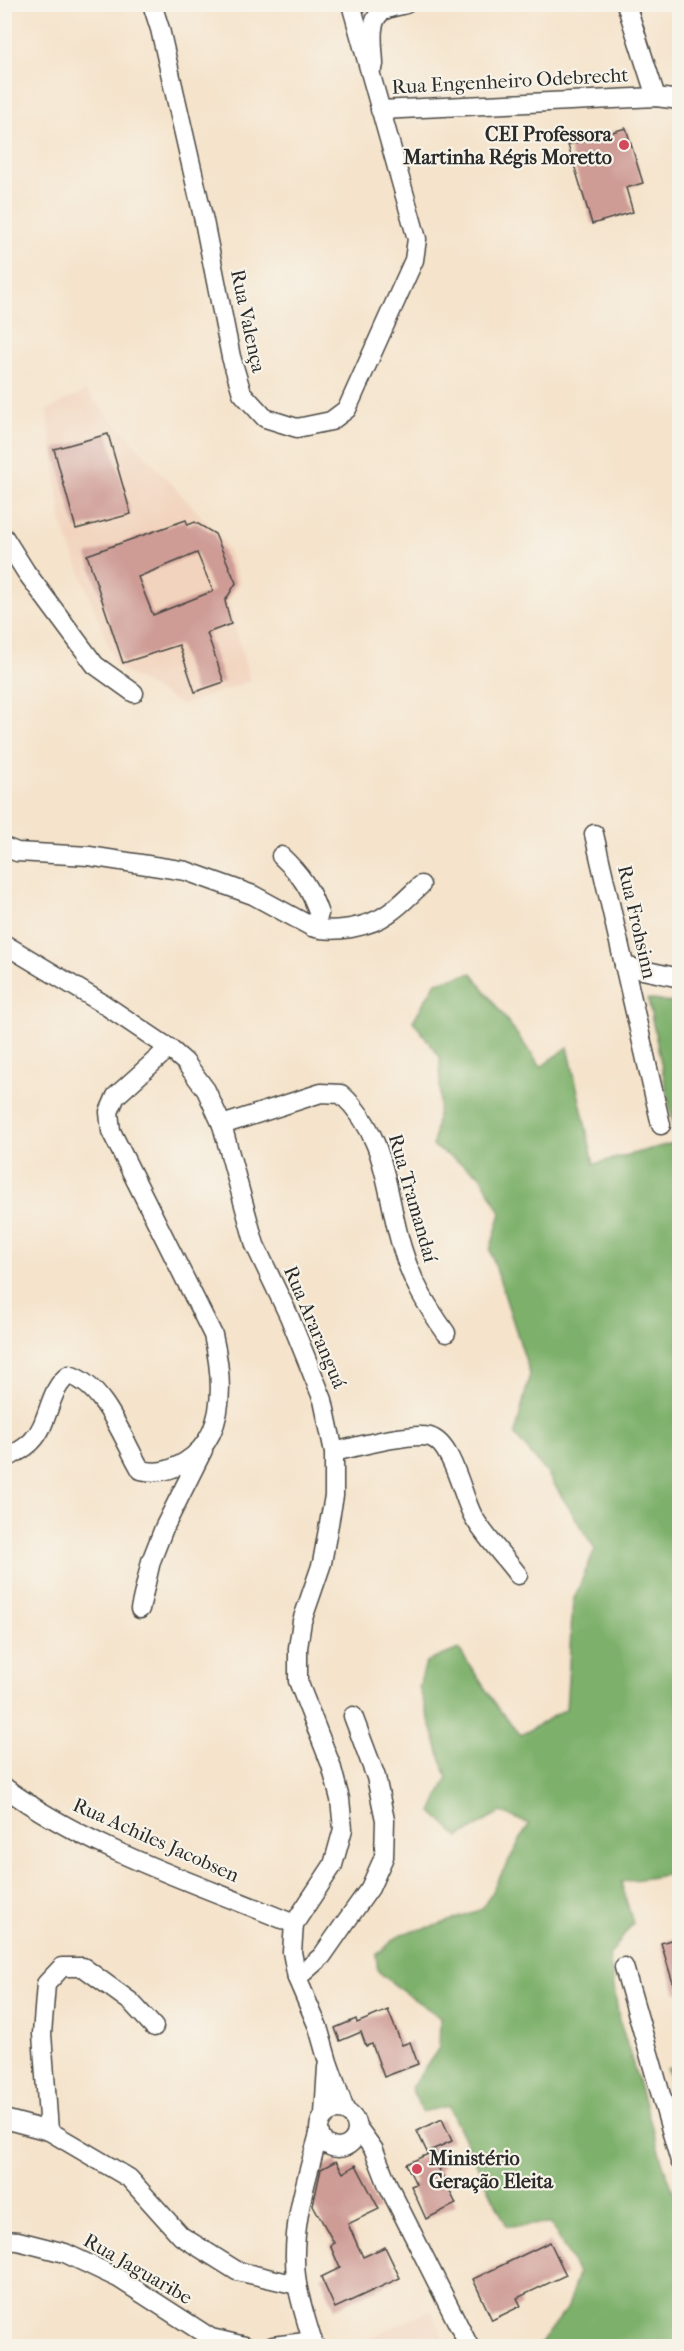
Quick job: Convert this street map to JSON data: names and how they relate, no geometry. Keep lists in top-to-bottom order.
{
  "streets": {
    "street": [
      "Rua Engenheiro Odebrecht",
      "Rua Valença",
      "Rua Frohsinn",
      "Rua Tramandaí",
      "Rua Araranguá",
      "Rua Achiles Jacobsen",
      "Rua Jaguaribe"
    ]
  },
  "crossings": [
    ["Rua Engenheiro Odebrecht", "Rua Valença"],
    ["Rua Tramandaí", "Rua Araranguá"],
    ["Rua Araranguá", "Rua Achiles Jacobsen"]
  ],
  "places": ["CEI Professora Martinha Régis Moretto", "Ministério Geração Eleita"]
}
